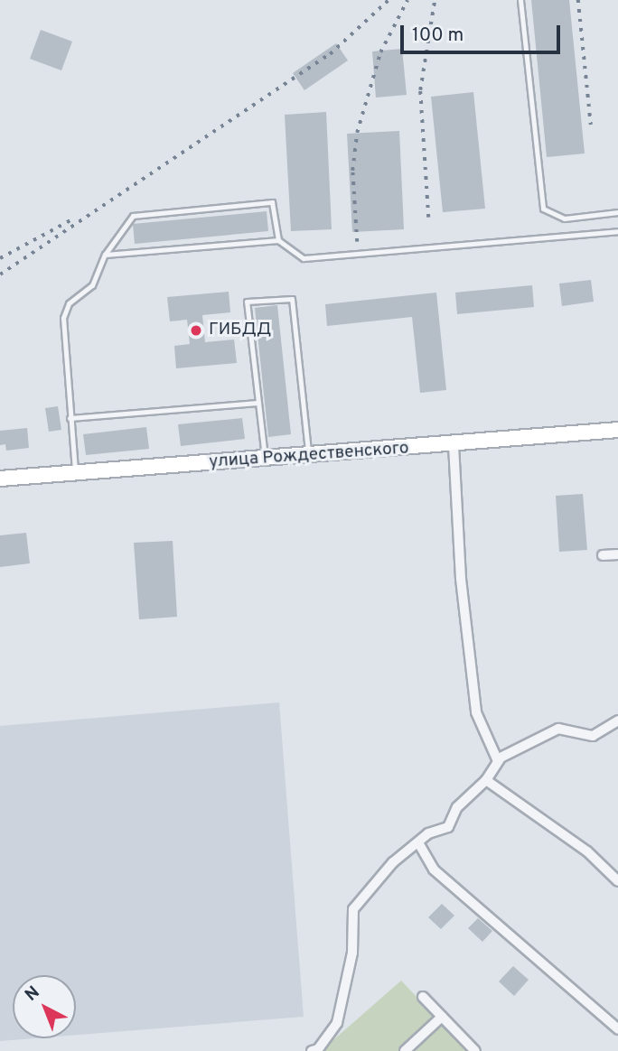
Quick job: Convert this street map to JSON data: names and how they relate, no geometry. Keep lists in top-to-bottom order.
{
  "streets": {
    "main road": ["улица Рождественского"]
  },
  "places": ["ГИБДД"],
  "scale_bar": "100 m",
  "north": "top left"
}
